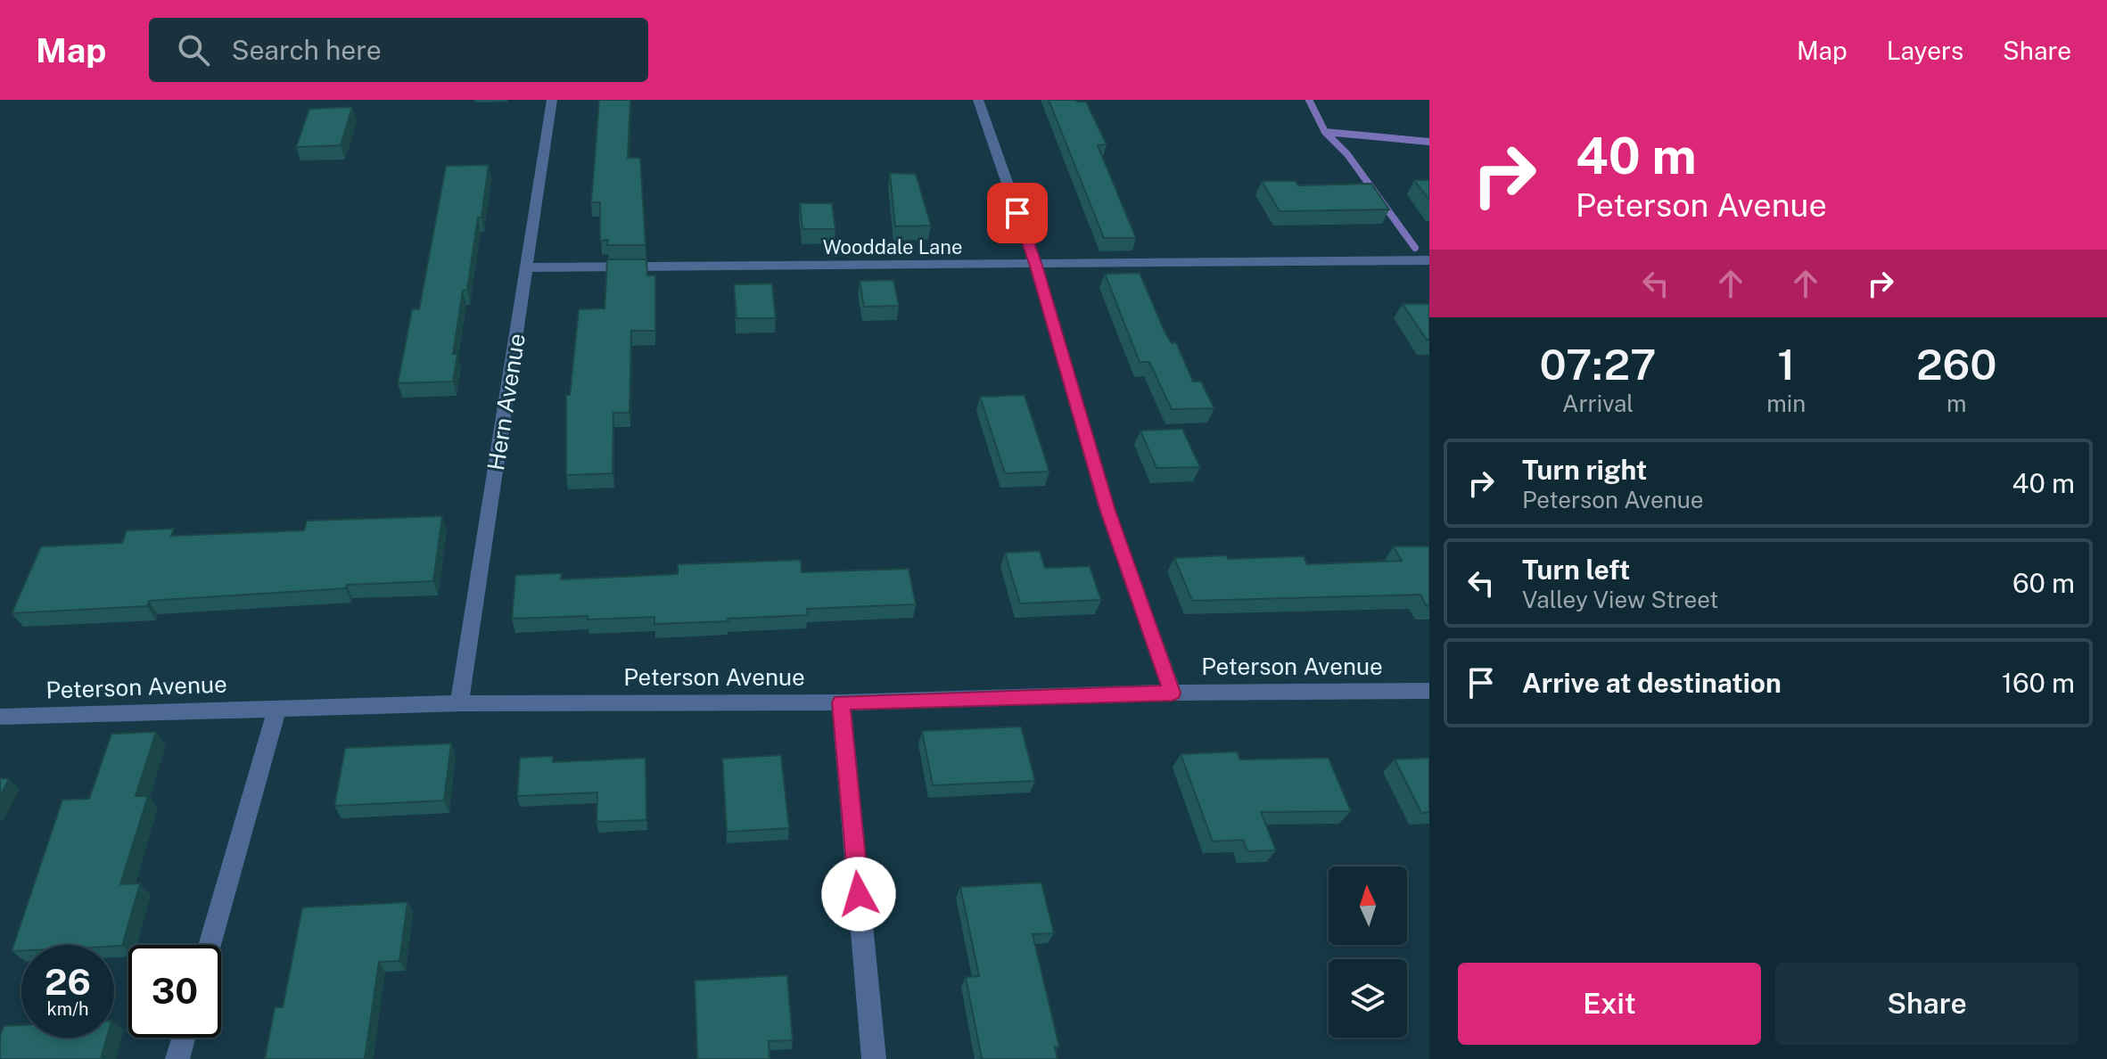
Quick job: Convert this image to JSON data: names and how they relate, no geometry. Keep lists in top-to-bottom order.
{
  "streets": {
    "street": ["Wooddale Lane", "Hern Avenue", "Peterson Avenue"]
  },
  "crossings": [
    ["Wooddale Lane", "Hern Avenue"],
    ["Hern Avenue", "Peterson Avenue"]
  ],
  "north": "top",
  "page": {
    "header": "Map",
    "search": "Search here",
    "nav": ["Map", "Layers", "Share"],
    "turn": ["40 m", "Peterson Avenue"],
    "eta": [
      "07:27",
      "Arrival",
      "1",
      "min",
      "260",
      "m"
    ],
    "list": [
      {
        "name": "Turn right",
        "note": "Peterson Avenue",
        "value": "40 m"
      },
      {
        "name": "Turn left",
        "note": "Valley View Street",
        "value": "60 m"
      },
      {
        "name": "Arrive at destination",
        "value": "160 m"
      }
    ],
    "speed": "26 km/h",
    "limit": "30",
    "buttons": ["Exit", "Share"]
  }
}
